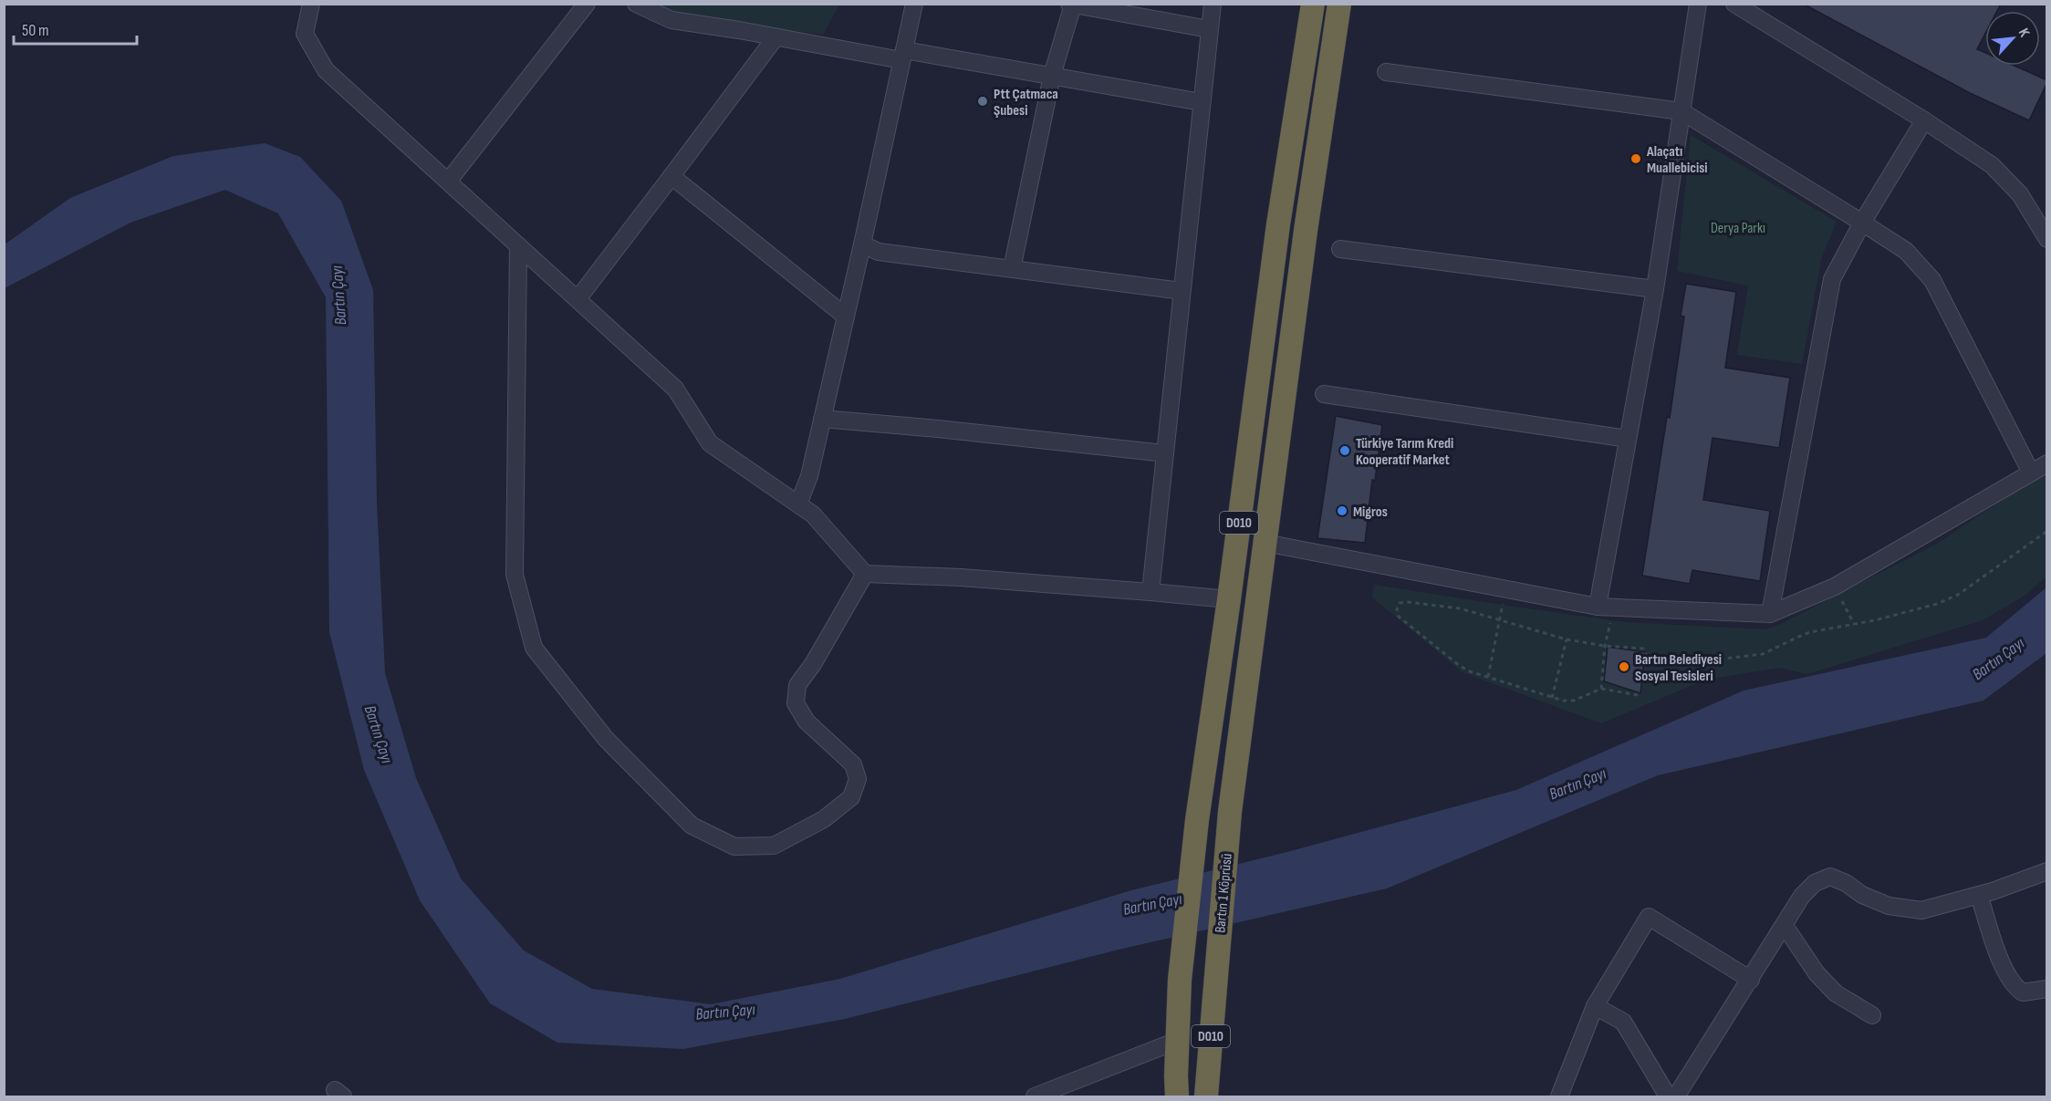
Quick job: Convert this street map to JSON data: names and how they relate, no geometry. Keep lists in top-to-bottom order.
{
  "streets": {
    "highway": ["D010", "Bartın 1 Köprüsü"]
  },
  "crossings": [
    ["D010", "Bartın 1 Köprüsü"]
  ],
  "water": ["Bartın Çayı"],
  "parks": ["Derya Parkı"],
  "places": [
    "Ptt Çatmaca Şubesi",
    "Alaçatı Muallebicisi",
    "Türkiye Tarım Kredi Kooperatif Market",
    "Migros",
    "Bartın Belediyesi Sosyal Tesisleri"
  ],
  "scale_bar": "50 m",
  "north": "top right"
}
